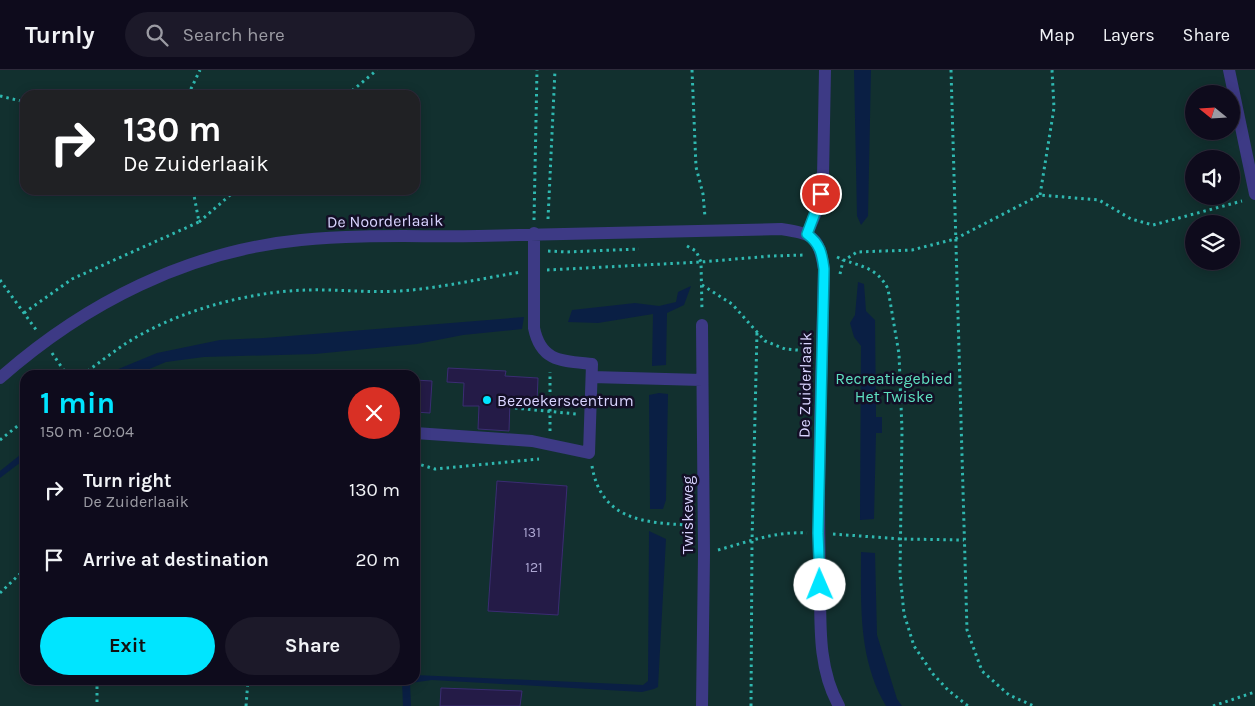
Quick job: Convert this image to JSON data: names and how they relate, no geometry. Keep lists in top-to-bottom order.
{
  "streets": {
    "street": ["De Noorderlaaik", "De Zuiderlaaik", "Twiskeweg"]
  },
  "crossings": [
    ["De Noorderlaaik", "De Zuiderlaaik"]
  ],
  "parks": ["Recreatiegebied Het Twiske"],
  "places": ["Bezoekerscentrum"],
  "house_numbers": ["131", "121"],
  "north": "left",
  "page": {
    "header": "Turnly",
    "search": "Search here",
    "nav": ["Map", "Layers", "Share"],
    "turn": ["130 m", "De Zuiderlaaik"],
    "heading": ["1 min", "150 m · 20:04"],
    "list": [
      {
        "name": "Turn right",
        "note": "De Zuiderlaaik",
        "value": "130 m"
      },
      {
        "name": "Arrive at destination",
        "value": "20 m"
      }
    ],
    "buttons": ["Exit", "Share"]
  }
}
